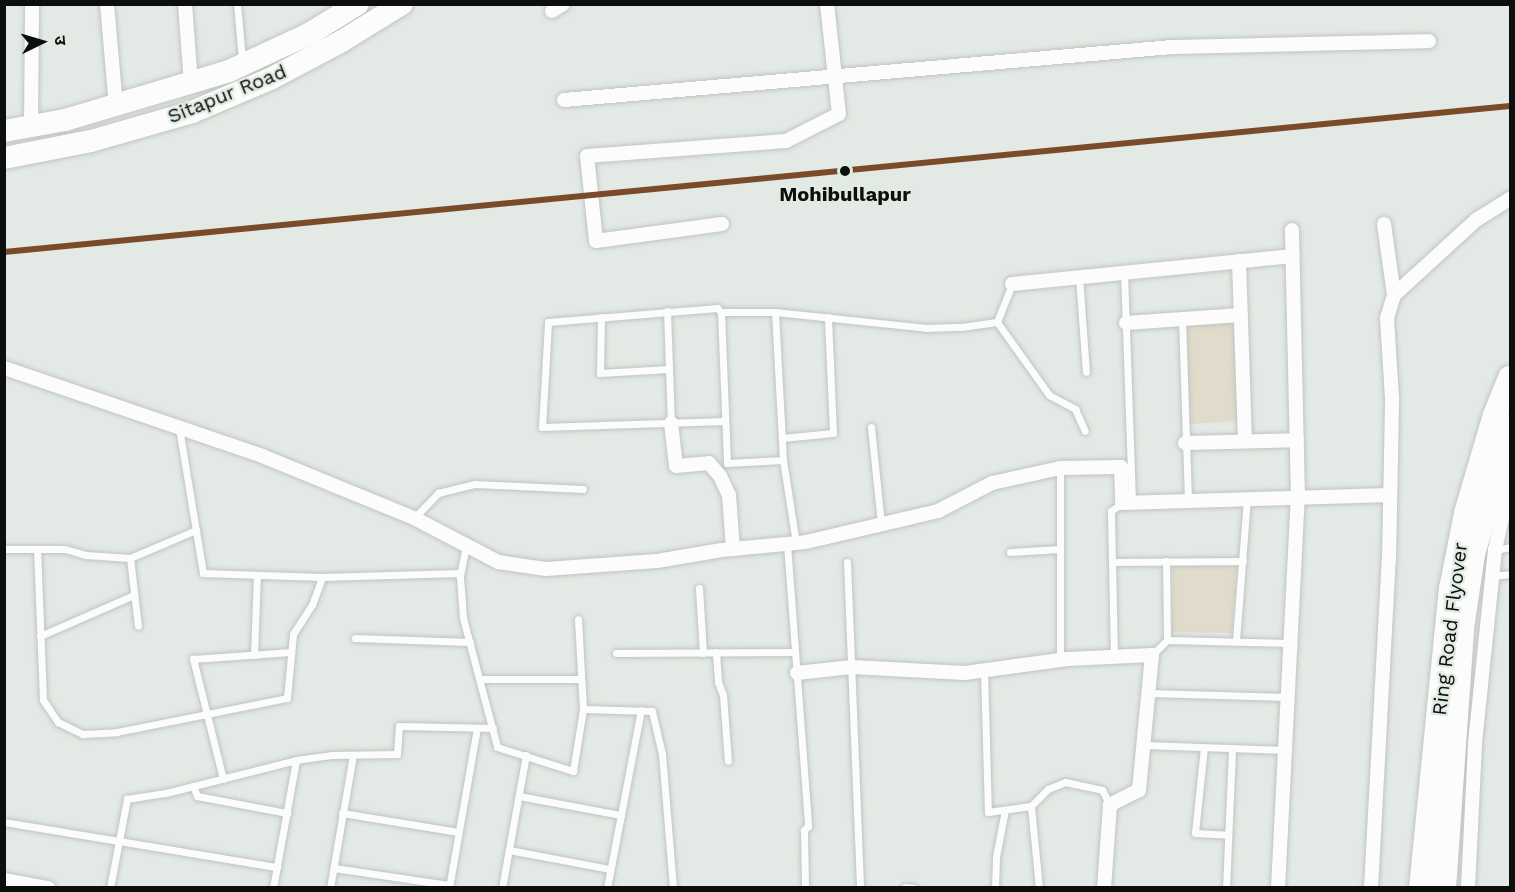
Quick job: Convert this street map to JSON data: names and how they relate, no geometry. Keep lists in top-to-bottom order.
{
  "streets": {
    "highway": ["Ring Road Flyover"],
    "main road": ["Sitapur Road"]
  },
  "places": ["Mohibullapur"],
  "north": "right"
}
